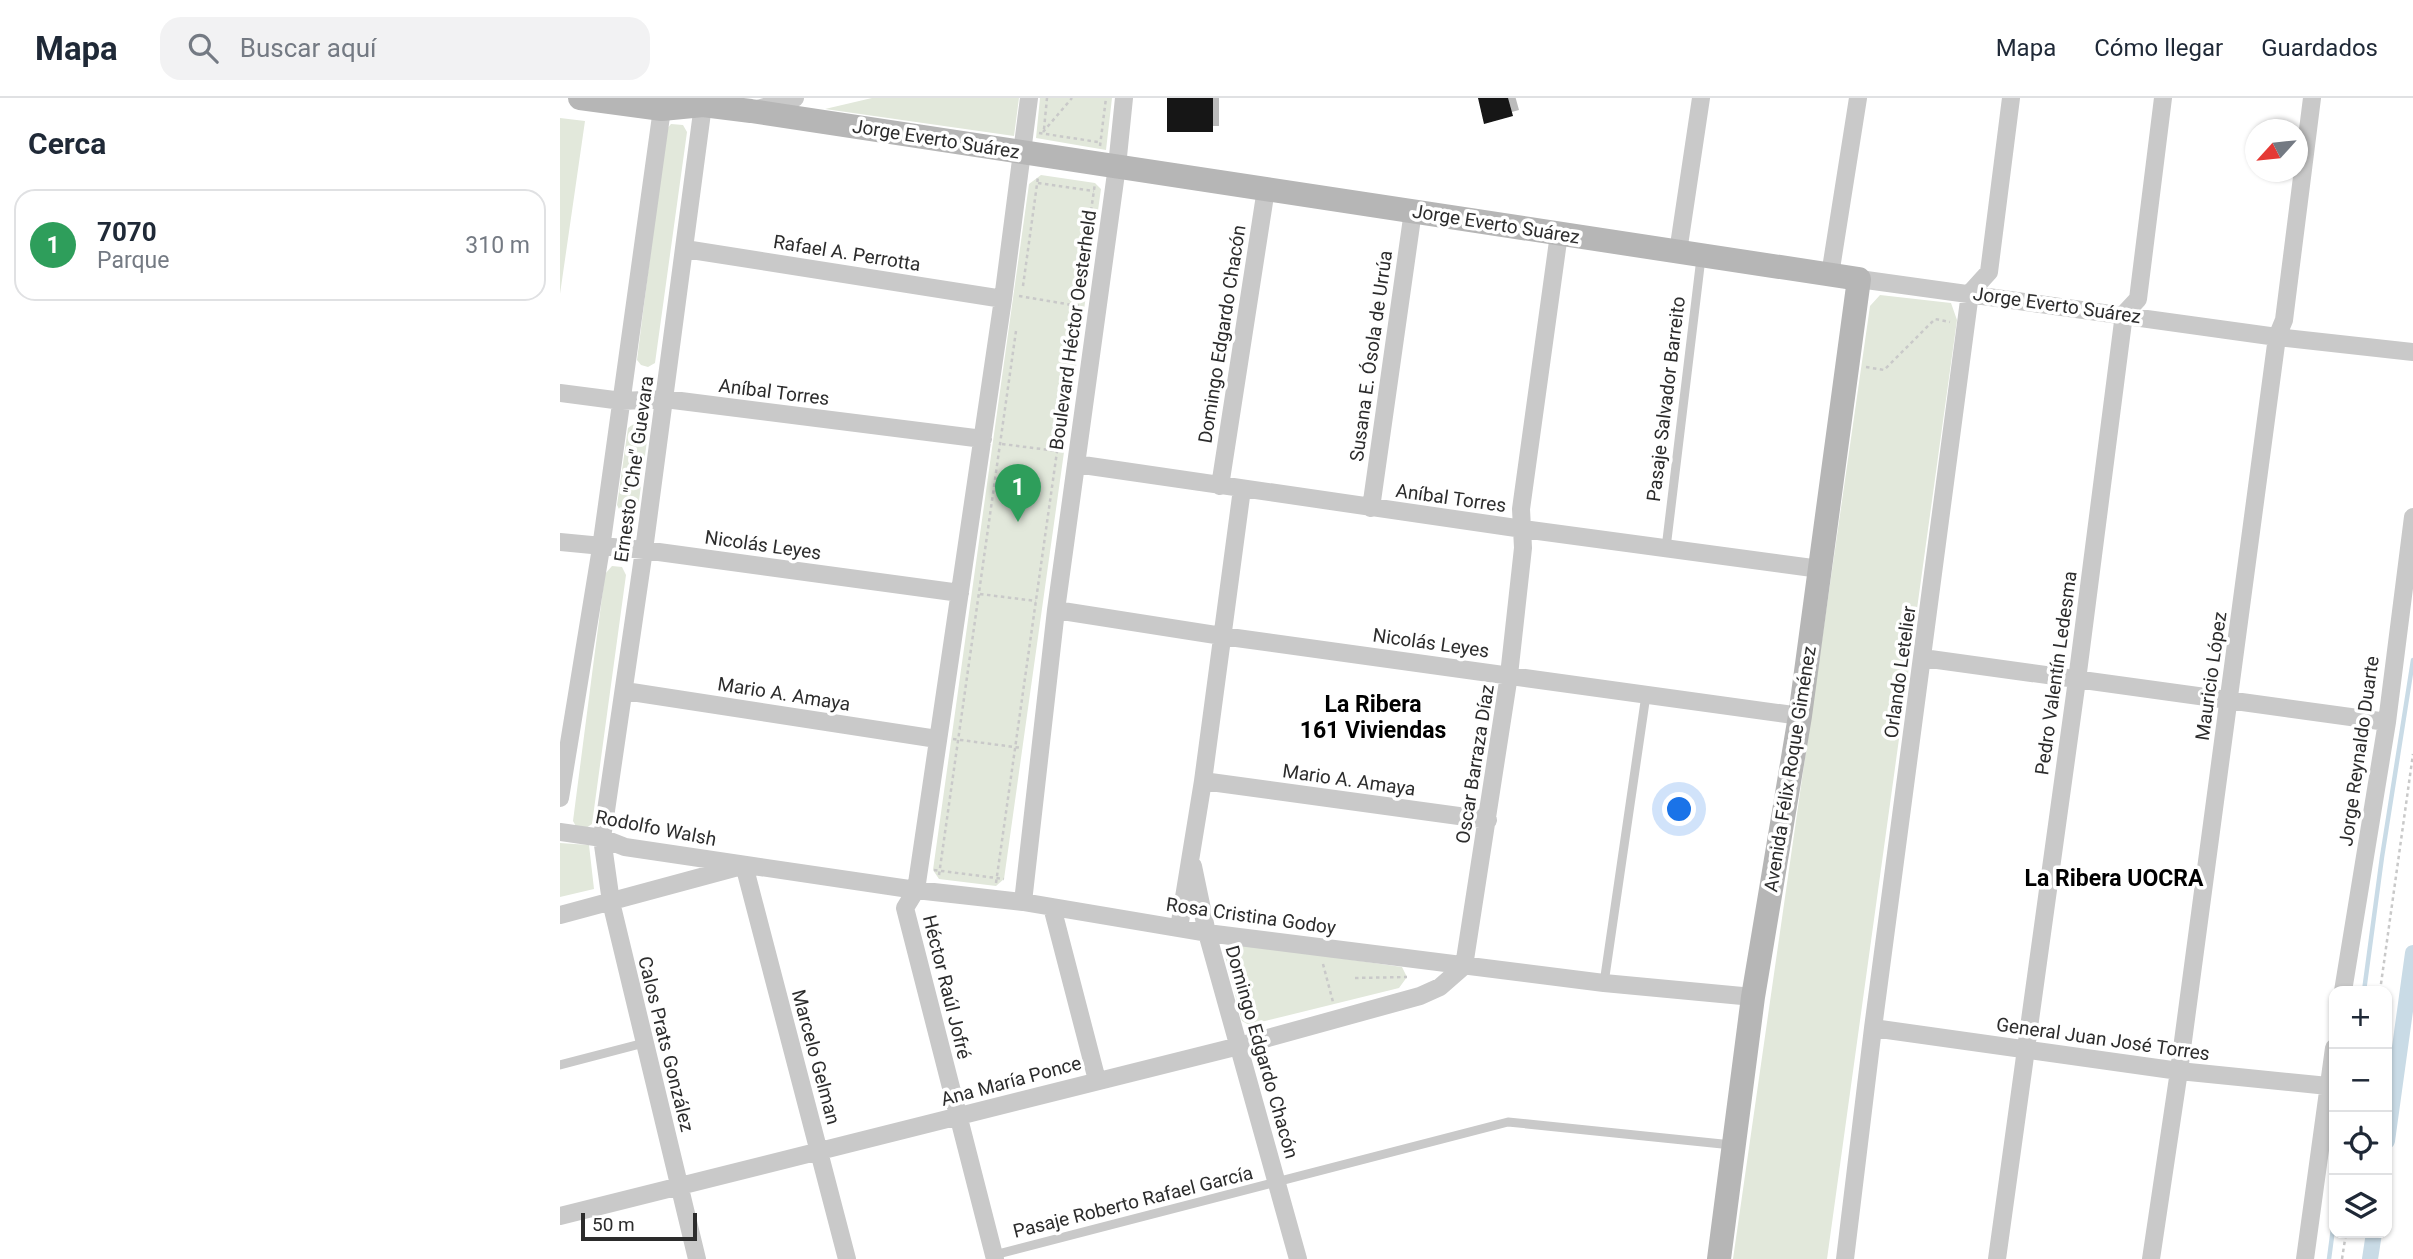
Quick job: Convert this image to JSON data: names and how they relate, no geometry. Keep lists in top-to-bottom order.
{
  "streets": {
    "street": [
      "Jorge Everto Suárez",
      "Rafael A. Perrotta",
      "Boulevard Héctor Oesterheld",
      "Domingo Edgardo Chacón",
      "Susana E. Ósola de Urrúa",
      "Aníbal Torres",
      "Ernesto \"Che\" Guevara",
      "Nicolás Leyes",
      "Orlando Letelier",
      "Pedro Valentín Ledesma",
      "Mauricio López",
      "Mario A. Amaya",
      "Jorge Reynaldo Duarte",
      "Oscar Barraza Díaz",
      "Avenida Félix Roque Giménez",
      "Rodolfo Walsh",
      "Rosa Cristina Godoy",
      "Héctor Raúl Jofré",
      "General Juan José Torres",
      "Calos Prats González",
      "Marcelo Gelman",
      "Ana María Ponce"
    ],
    "lane": ["Pasaje Salvador Barreito", "Pasaje Roberto Rafael García"]
  },
  "crossings": [
    ["Jorge Everto Suárez", "Boulevard Héctor Oesterheld"],
    ["Jorge Everto Suárez", "Domingo Edgardo Chacón"],
    ["Jorge Everto Suárez", "Susana E. Ósola de Urrúa"],
    ["Jorge Everto Suárez", "Pasaje Salvador Barreito"],
    ["Jorge Everto Suárez", "Ernesto \"Che\" Guevara"],
    ["Jorge Everto Suárez", "Orlando Letelier"],
    ["Jorge Everto Suárez", "Pedro Valentín Ledesma"],
    ["Jorge Everto Suárez", "Mauricio López"],
    ["Jorge Everto Suárez", "Oscar Barraza Díaz"],
    ["Jorge Everto Suárez", "Avenida Félix Roque Giménez"],
    ["Rafael A. Perrotta", "Ernesto \"Che\" Guevara"],
    ["Boulevard Héctor Oesterheld", "Aníbal Torres"],
    ["Boulevard Héctor Oesterheld", "Nicolás Leyes"],
    ["Boulevard Héctor Oesterheld", "Rosa Cristina Godoy"],
    ["Domingo Edgardo Chacón", "Aníbal Torres"],
    ["Domingo Edgardo Chacón", "Nicolás Leyes"],
    ["Domingo Edgardo Chacón", "Mario A. Amaya"],
    ["Domingo Edgardo Chacón", "Rosa Cristina Godoy"],
    ["Domingo Edgardo Chacón", "Ana María Ponce"],
    ["Domingo Edgardo Chacón", "Pasaje Roberto Rafael García"],
    ["Susana E. Ósola de Urrúa", "Aníbal Torres"],
    ["Aníbal Torres", "Pasaje Salvador Barreito"],
    ["Aníbal Torres", "Ernesto \"Che\" Guevara"],
    ["Aníbal Torres", "Oscar Barraza Díaz"],
    ["Aníbal Torres", "Avenida Félix Roque Giménez"],
    ["Ernesto \"Che\" Guevara", "Nicolás Leyes"],
    ["Ernesto \"Che\" Guevara", "Mario A. Amaya"],
    ["Ernesto \"Che\" Guevara", "Rodolfo Walsh"],
    ["Ernesto \"Che\" Guevara", "Calos Prats González"],
    ["Nicolás Leyes", "Oscar Barraza Díaz"],
    ["Nicolás Leyes", "Avenida Félix Roque Giménez"],
    ["Orlando Letelier", "General Juan José Torres"],
    ["Pedro Valentín Ledesma", "General Juan José Torres"],
    ["Mauricio López", "General Juan José Torres"],
    ["Mario A. Amaya", "Oscar Barraza Díaz"],
    ["Oscar Barraza Díaz", "Rosa Cristina Godoy"],
    ["Oscar Barraza Díaz", "Ana María Ponce"],
    ["Avenida Félix Roque Giménez", "Rosa Cristina Godoy"],
    ["Avenida Félix Roque Giménez", "Pasaje Roberto Rafael García"],
    ["Rodolfo Walsh", "Rosa Cristina Godoy"],
    ["Rodolfo Walsh", "Calos Prats González"],
    ["Rodolfo Walsh", "Marcelo Gelman"],
    ["Rosa Cristina Godoy", "Héctor Raúl Jofré"],
    ["Rosa Cristina Godoy", "Marcelo Gelman"],
    ["Rosa Cristina Godoy", "Ana María Ponce"],
    ["Héctor Raúl Jofré", "Ana María Ponce"],
    ["Héctor Raúl Jofré", "Pasaje Roberto Rafael García"],
    ["Calos Prats González", "Ana María Ponce"],
    ["Marcelo Gelman", "Ana María Ponce"]
  ],
  "districts": ["La Ribera 161 Viviendas", "La Ribera UOCRA"],
  "scale_bar": "50 m",
  "north": "bottom left",
  "page": {
    "header": "Mapa",
    "search": "Buscar aquí",
    "nav": ["Mapa", "Cómo llegar", "Guardados"],
    "heading": "Cerca",
    "list": [
      {
        "mark": "1",
        "name": "7070",
        "note": "Parque",
        "value": "310 m"
      }
    ],
    "pins": "1",
    "map_buttons": ["+", "−"],
    "scale": "50 m"
  }
}
